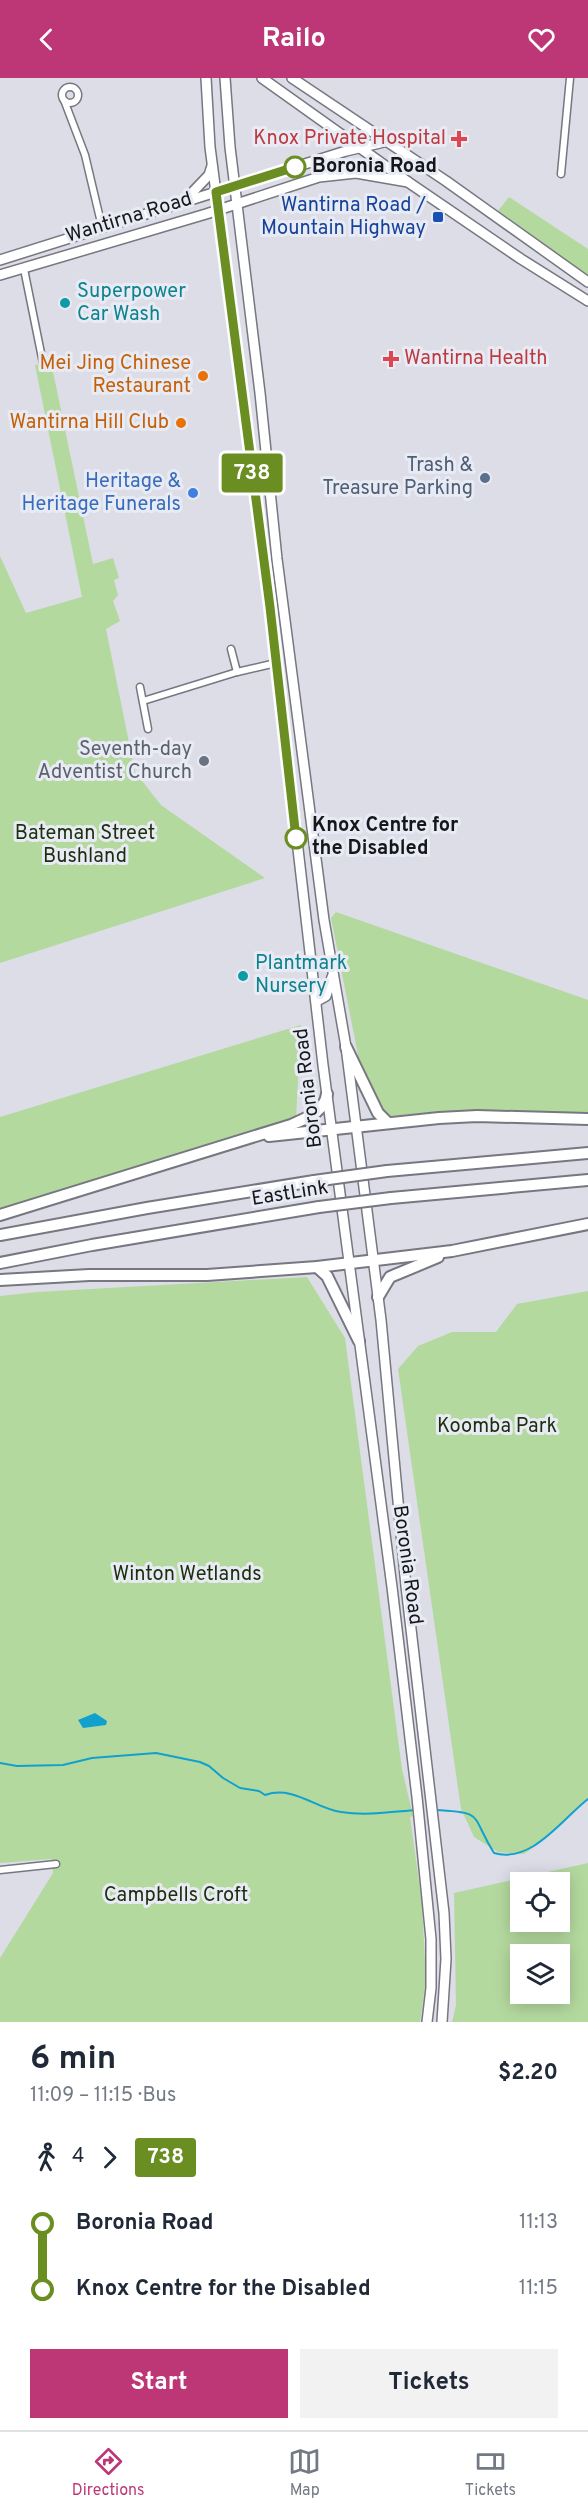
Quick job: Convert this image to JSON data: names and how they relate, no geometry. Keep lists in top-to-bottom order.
{
  "streets": {
    "highway": ["EastLink"],
    "main road": ["Wantirna Road", "Boronia Road"]
  },
  "crossings": [
    ["Wantirna Road", "Boronia Road"]
  ],
  "parks": [
    "Bateman Street Bushland",
    "Koomba Park",
    "Winton Wetlands",
    "Campbells Croft"
  ],
  "places": {
    "health": ["Knox Private Hospital", "Wantirna Health"],
    "other": [
      "Boronia Road",
      "Superpower Car Wash",
      "Mei Jing Chinese Restaurant",
      "Wantirna Hill Club",
      "Trash & Treasure Parking",
      "Heritage & Heritage Funerals",
      "Seventh-day Adventist Church",
      "Knox Centre for the Disabled",
      "Plantmark Nursery"
    ],
    "transit": ["Wantirna Road / Mountain Highway"]
  },
  "lines": ["bus line 738"],
  "page": {
    "header": "Railo",
    "on_map": "738",
    "heading": ["6 min", "11:09 – 11:15 · Bus", "$2.20"],
    "legs": ["4", "738"],
    "list": [
      {
        "name": "Boronia Road",
        "value": "11:13"
      },
      {
        "name": "Knox Centre for the Disabled",
        "value": "11:15"
      }
    ],
    "buttons": ["Start", "Tickets"],
    "tabs": ["Directions", "Map", "Tickets"]
  }
}
